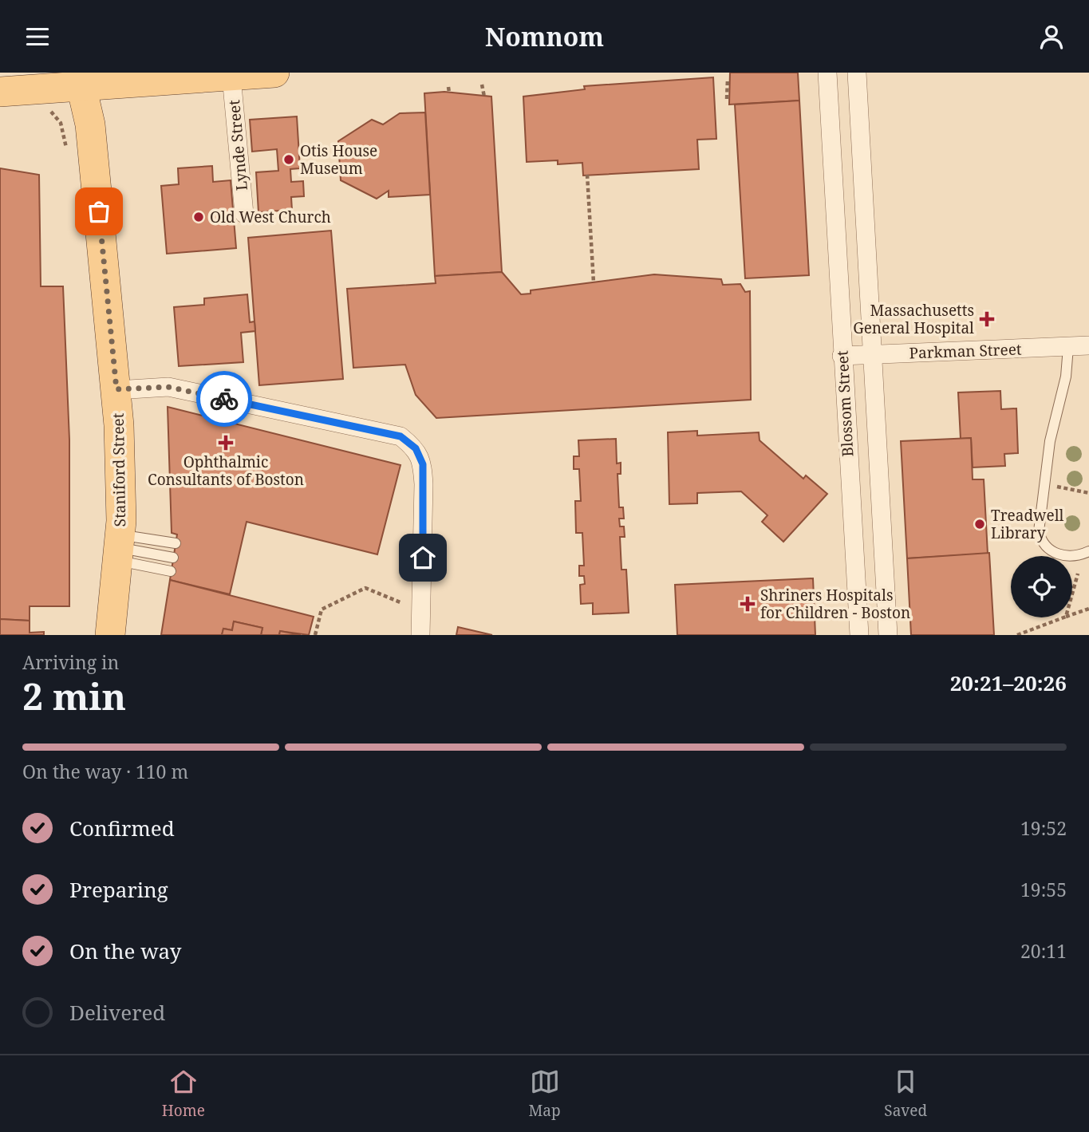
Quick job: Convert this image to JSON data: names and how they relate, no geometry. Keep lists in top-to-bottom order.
{
  "streets": {
    "main road": ["Staniford Street"],
    "street": ["Lynde Street", "Parkman Street", "Blossom Street"]
  },
  "crossings": [
    ["Parkman Street", "Blossom Street"]
  ],
  "places": {
    "other": ["Otis House Museum", "Old West Church", "Treadwell Library"],
    "health": ["Massachusetts General Hospital", "Ophthalmic Consultants of Boston", "Shriners Hospitals for Children - Boston"]
  },
  "page": {
    "header": "Nomnom",
    "heading": ["2 min", "Arriving in", "20:21–20:26"],
    "bar": "On the way · 110 m",
    "list": [
      ["Confirmed", "19:52"],
      ["Preparing", "19:55"],
      ["On the way", "20:11"],
      "Delivered"
    ],
    "tabs": ["Home", "Map", "Saved"]
  }
}
